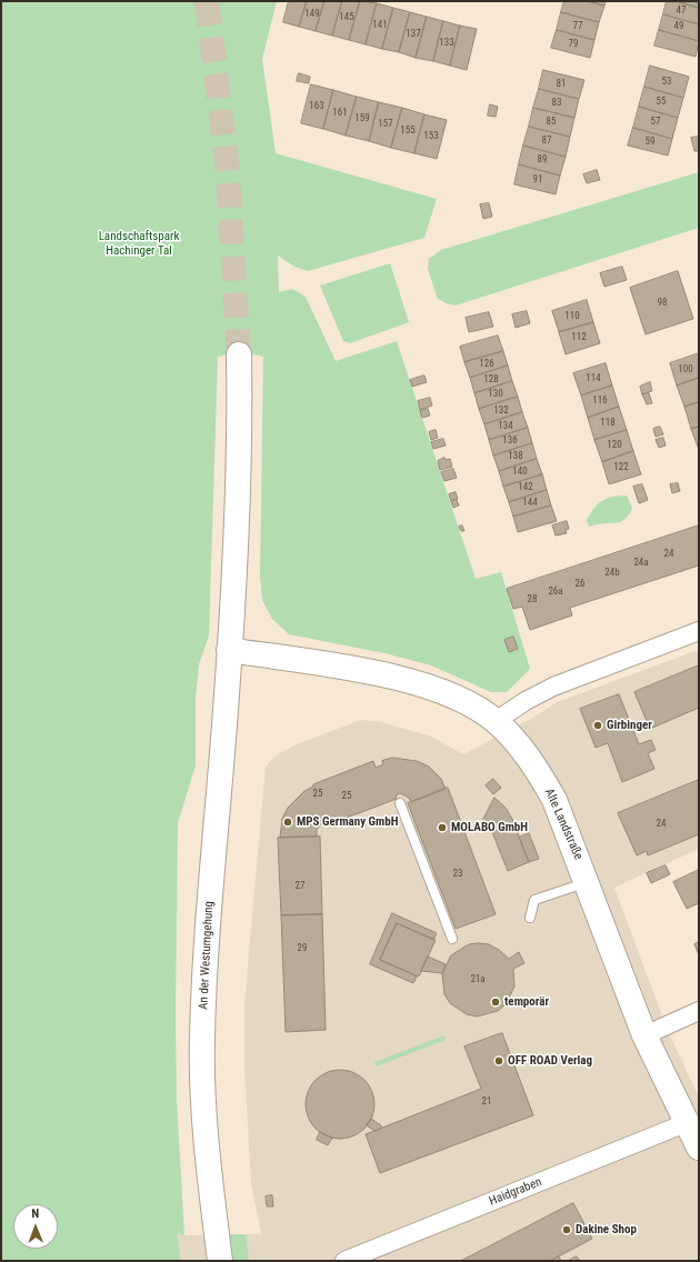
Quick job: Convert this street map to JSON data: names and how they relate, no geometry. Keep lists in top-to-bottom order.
{
  "streets": {
    "main road": ["Alte Landstraße", "An der Westumgehung"],
    "street": ["Haidgraben"]
  },
  "crossings": [
    ["Alte Landstraße", "An der Westumgehung"],
    ["Alte Landstraße", "Haidgraben"]
  ],
  "parks": ["Landschaftspark Hachinger Tal"],
  "places": [
    "Girbinger",
    "MPS Germany GmbH",
    "MOLABO GmbH",
    "temporär",
    "OFF ROAD Verlag",
    "Dakine Shop"
  ],
  "house_numbers": [
    "47",
    "149",
    "145",
    "141",
    "77",
    "49",
    "137",
    "133",
    "79",
    "53",
    "81",
    "55",
    "83",
    "163",
    "161",
    "159",
    "85",
    "57",
    "157",
    "155",
    "153",
    "87",
    "59",
    "89",
    "91",
    "98",
    "110",
    "112",
    "126",
    "100",
    "114",
    "128",
    "130",
    "116",
    "132",
    "118",
    "134",
    "136",
    "120",
    "138",
    "122",
    "140",
    "142",
    "144",
    "24",
    "24a",
    "24b",
    "26",
    "26a",
    "28",
    "25",
    "25",
    "24",
    "23",
    "27",
    "29",
    "21a",
    "21"
  ],
  "north": "top"
}
